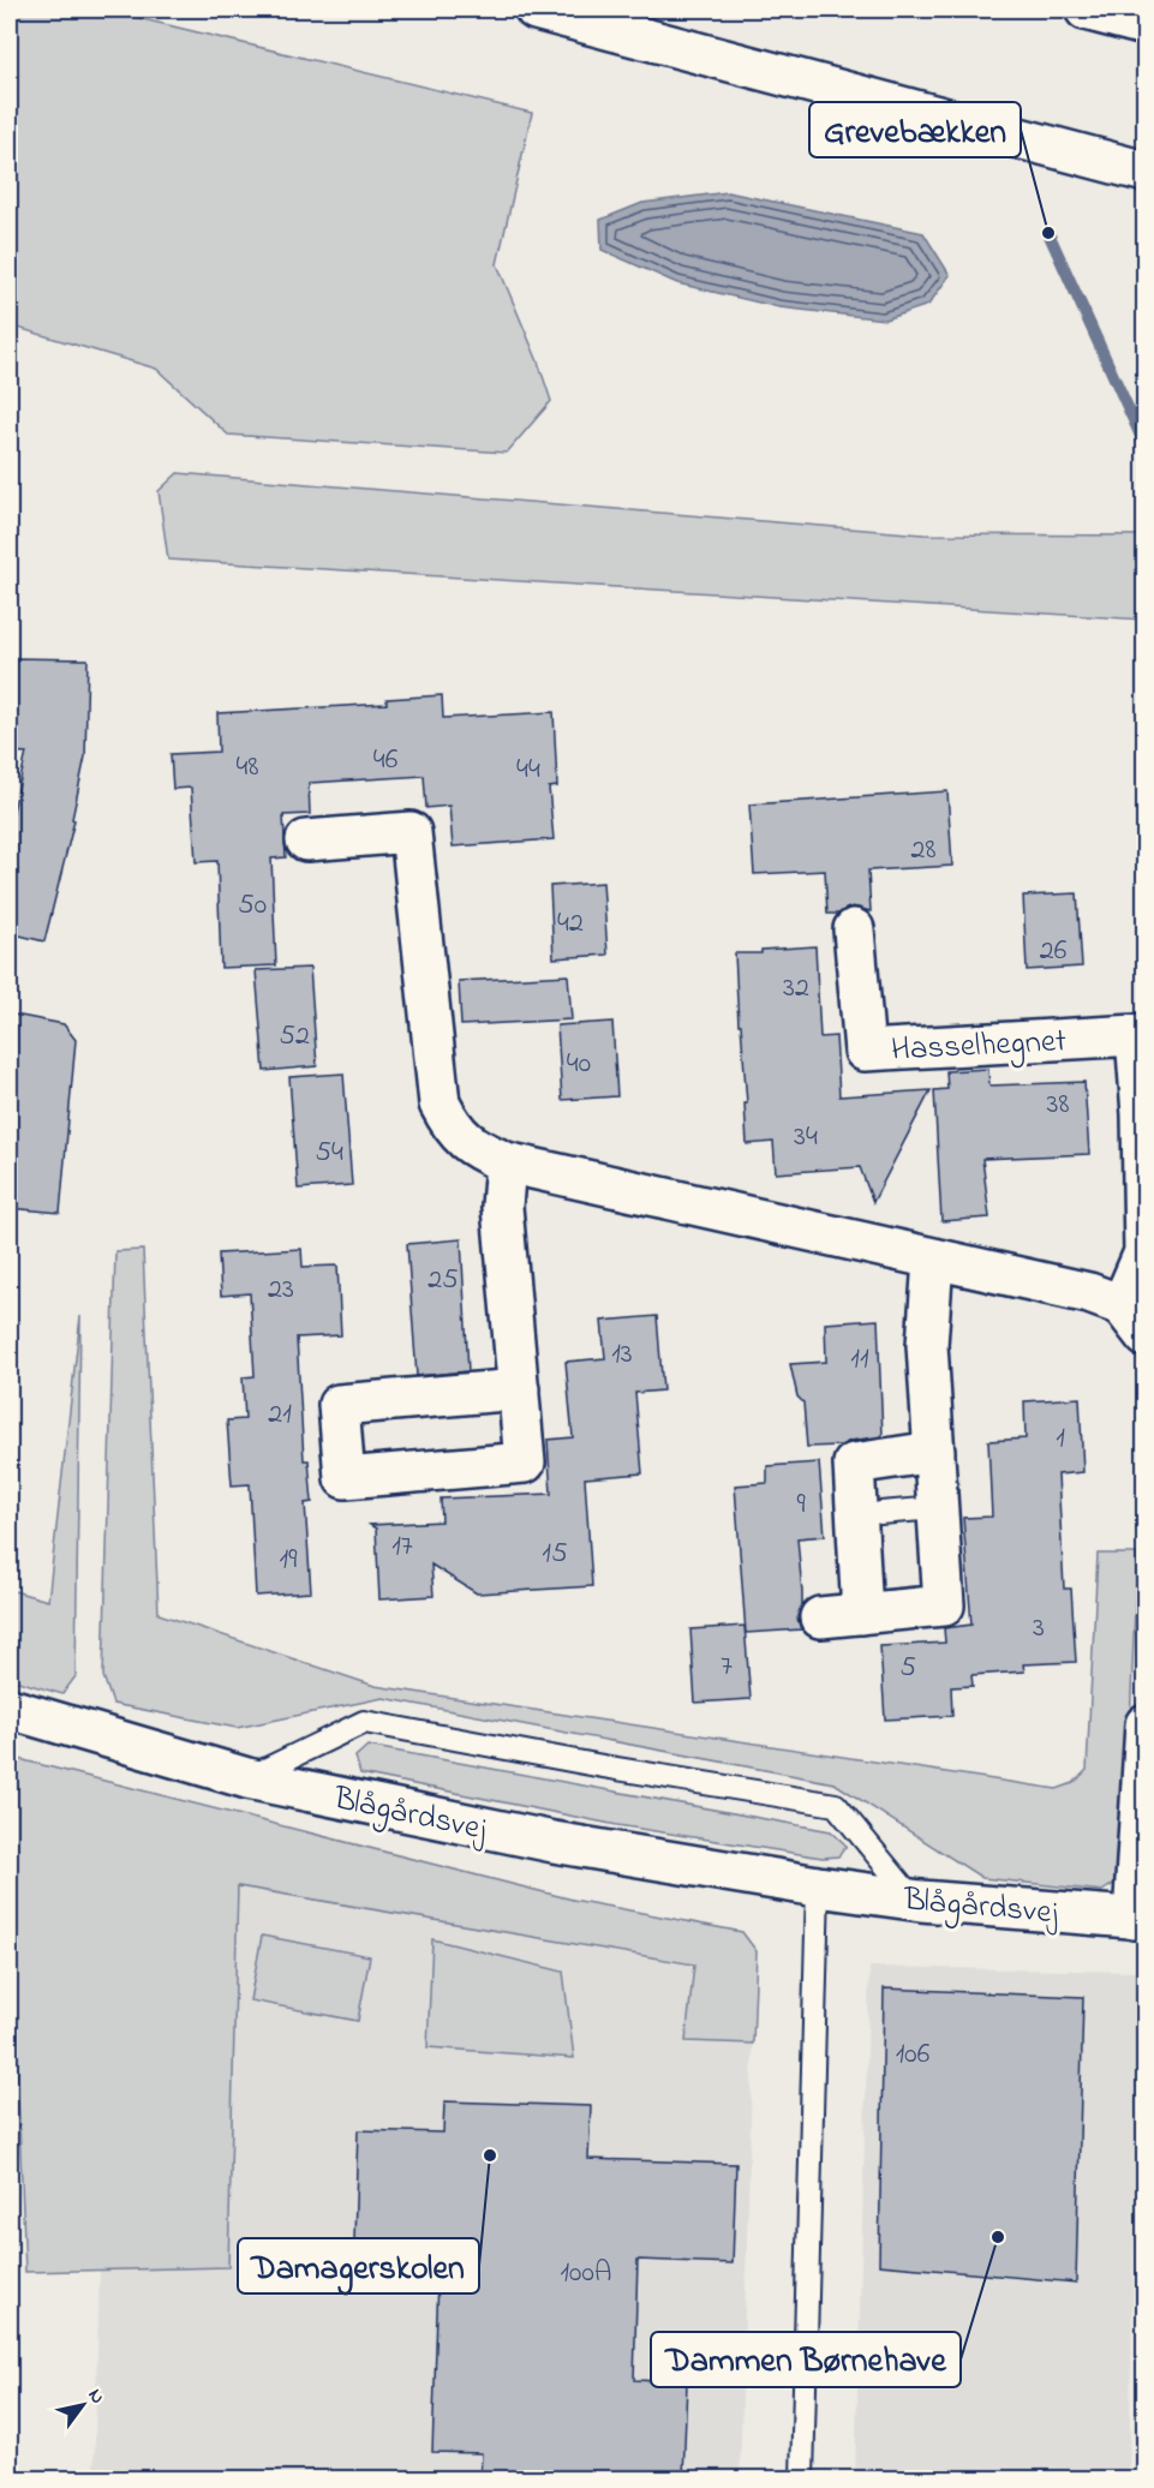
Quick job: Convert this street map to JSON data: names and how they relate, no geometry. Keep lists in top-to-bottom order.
{
  "streets": {
    "main road": ["Hasselhegnet", "Blågårdsvej"]
  },
  "places": ["Grevebækken", "Damagerskolen", "Dammen Børnehave"],
  "house_numbers": [
    "46",
    "48",
    "44",
    "28",
    "50",
    "42",
    "26",
    "32",
    "52",
    "40",
    "38",
    "34",
    "54",
    "25",
    "23",
    "13",
    "11",
    "21",
    "1",
    "9",
    "17",
    "15",
    "19",
    "3",
    "7",
    "5",
    "106",
    "100A"
  ],
  "north": "top right"
}
